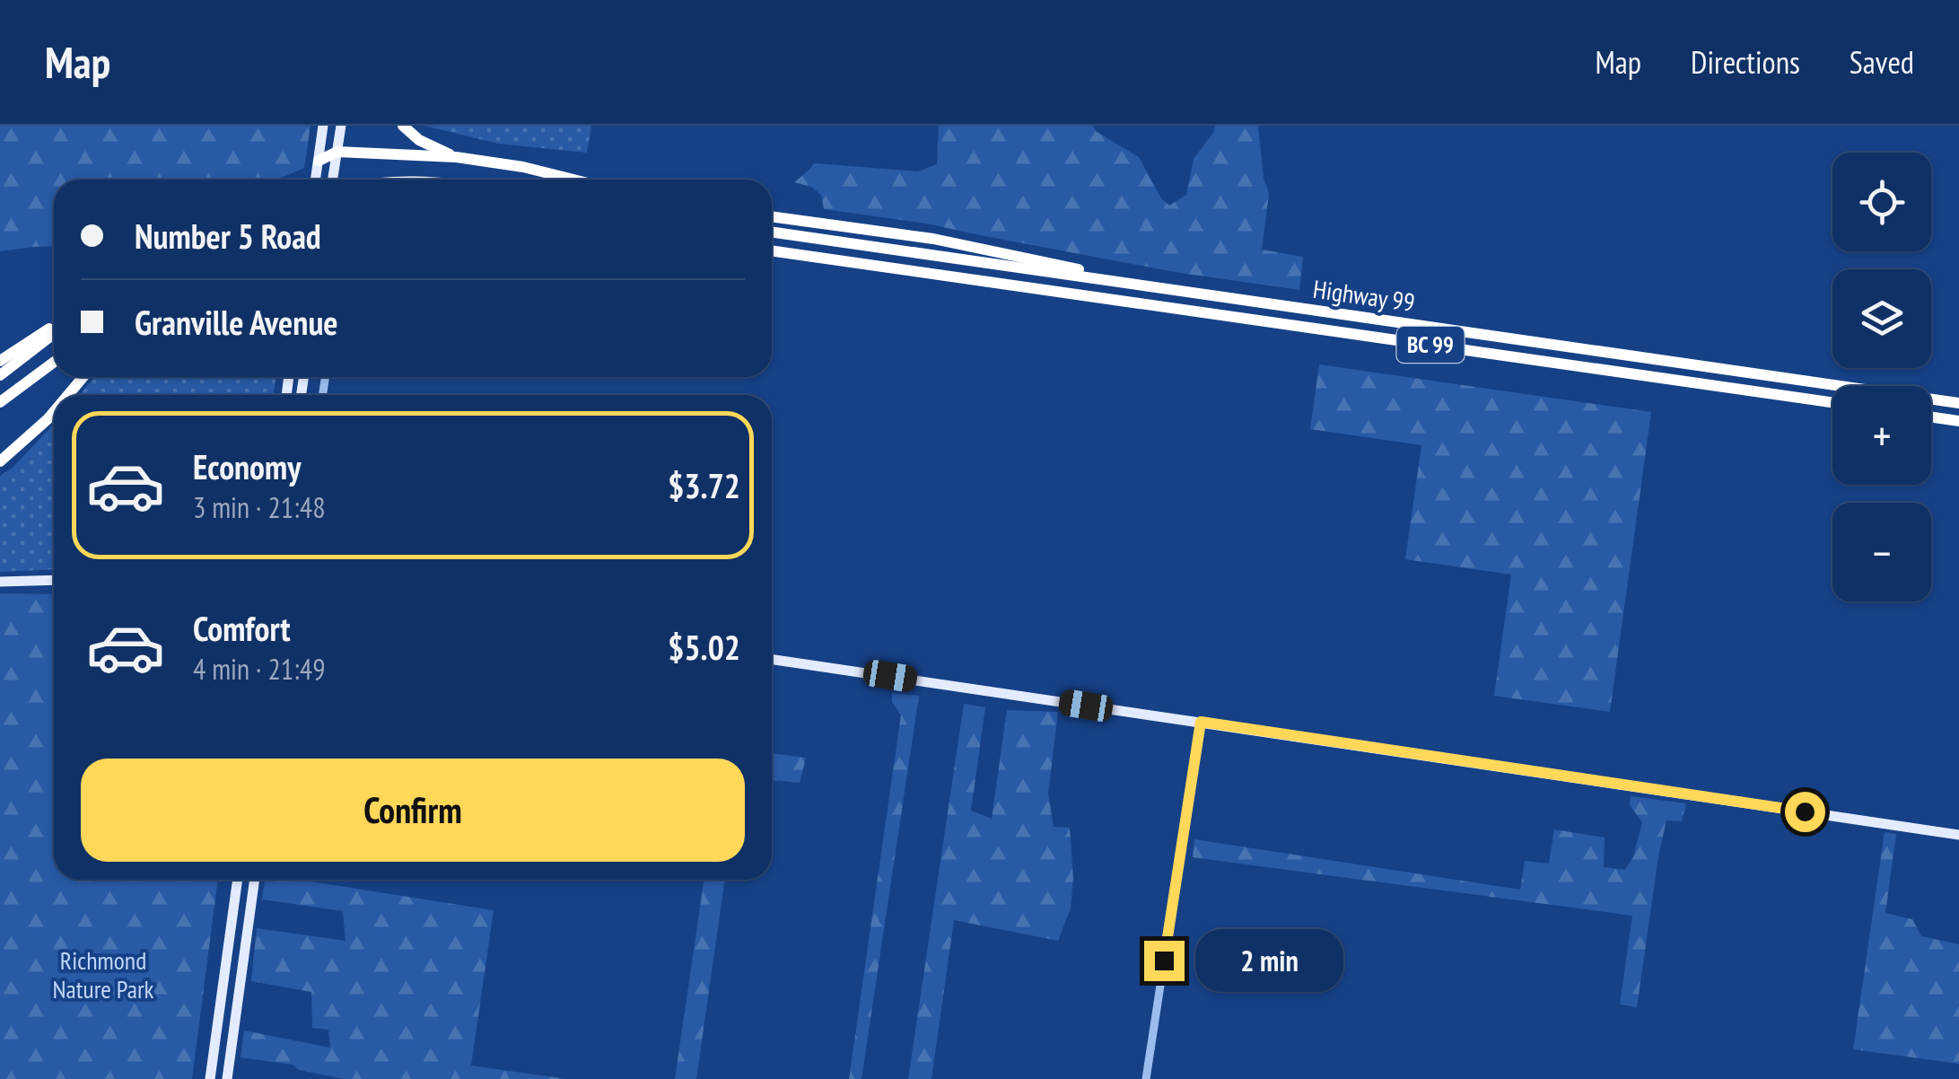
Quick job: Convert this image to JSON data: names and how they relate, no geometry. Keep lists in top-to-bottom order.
{
  "streets": {
    "highway": ["Highway 99", "BC 99"]
  },
  "parks": ["Richmond Nature Park"],
  "page": {
    "header": "Map",
    "nav": ["Map", "Directions", "Saved"],
    "map_buttons": ["+", "−"],
    "banner": ["Number 5 Road", "Granville Avenue"],
    "list": [
      {
        "name": "Economy",
        "note": "3 min · 21:48",
        "value": "$3.72"
      },
      {
        "name": "Comfort",
        "note": "4 min · 21:49",
        "value": "$5.02"
      }
    ],
    "buttons": "Confirm",
    "bubble": "2 min"
  }
}
